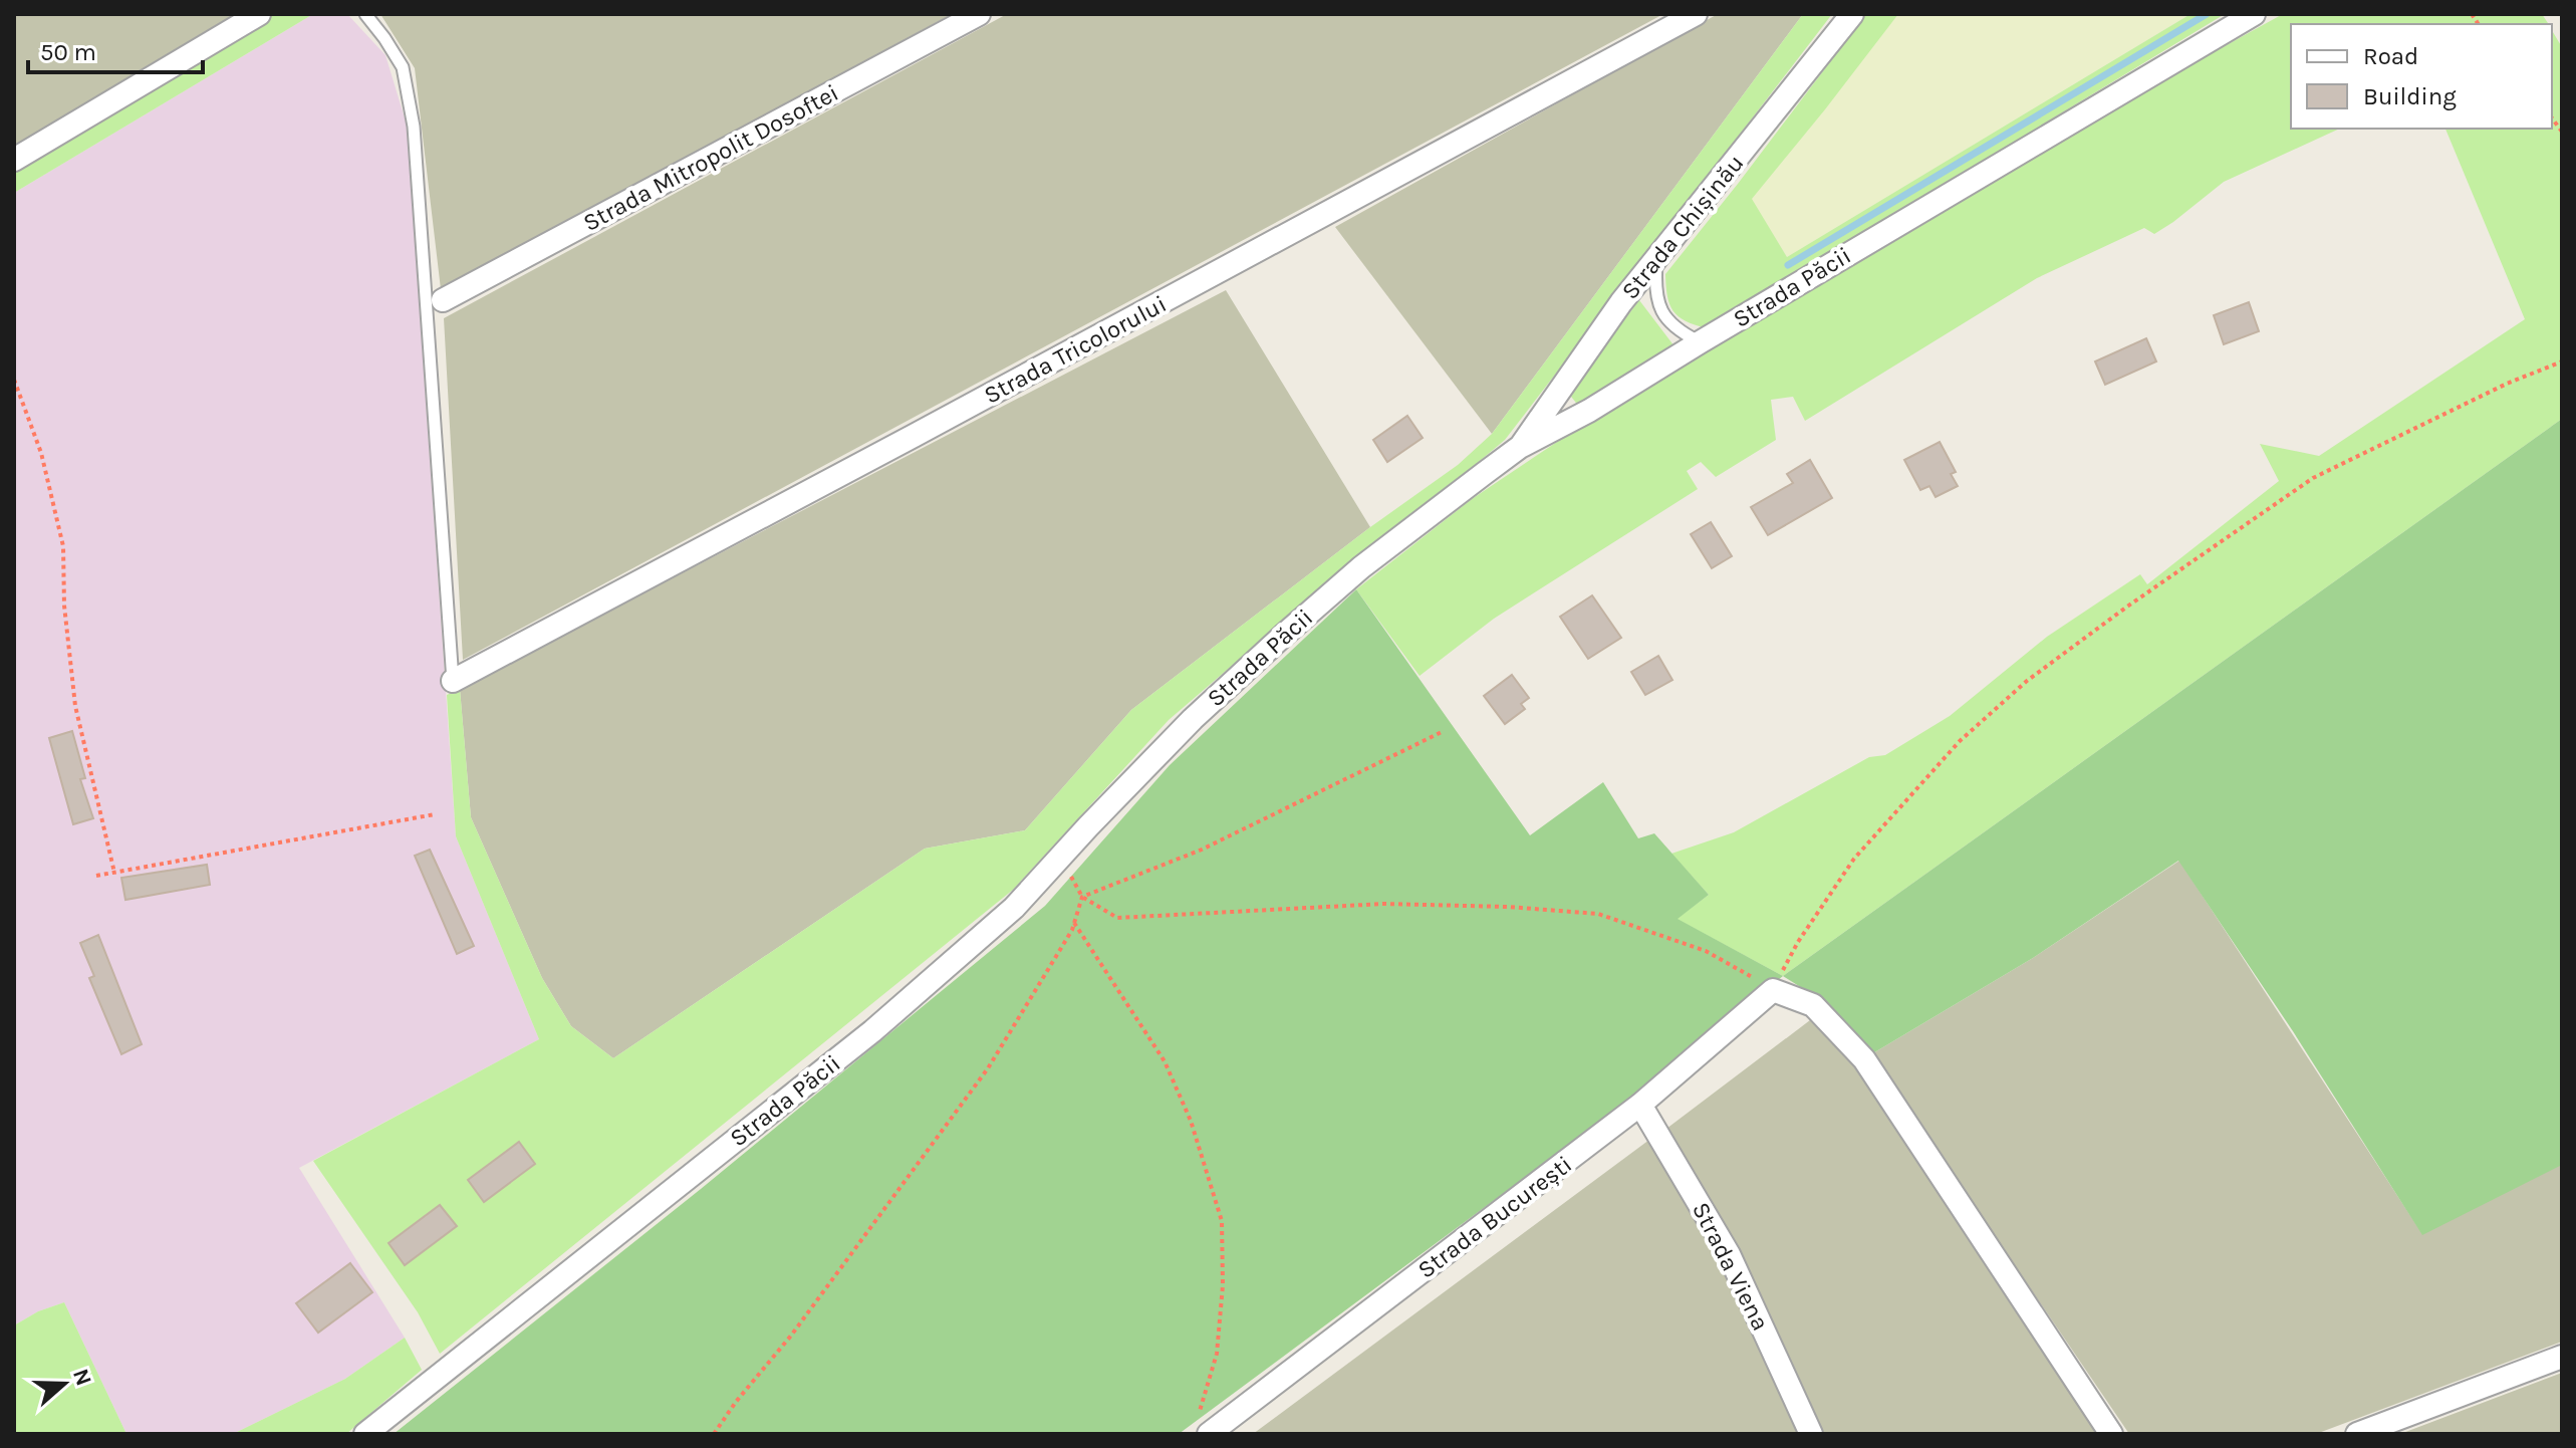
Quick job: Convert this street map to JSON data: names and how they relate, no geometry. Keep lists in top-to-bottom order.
{
  "streets": {
    "street": [
      "Strada Mitropolit Dosoftei",
      "Strada Chișinău",
      "Strada Păcii",
      "Strada Tricolorului",
      "Strada București",
      "Strada Viena"
    ]
  },
  "crossings": [
    ["Strada Chișinău", "Strada Păcii"],
    ["Strada București", "Strada Viena"]
  ],
  "legend": ["Road", "Building"],
  "scale_bar": "50 m",
  "north": "right"
}
